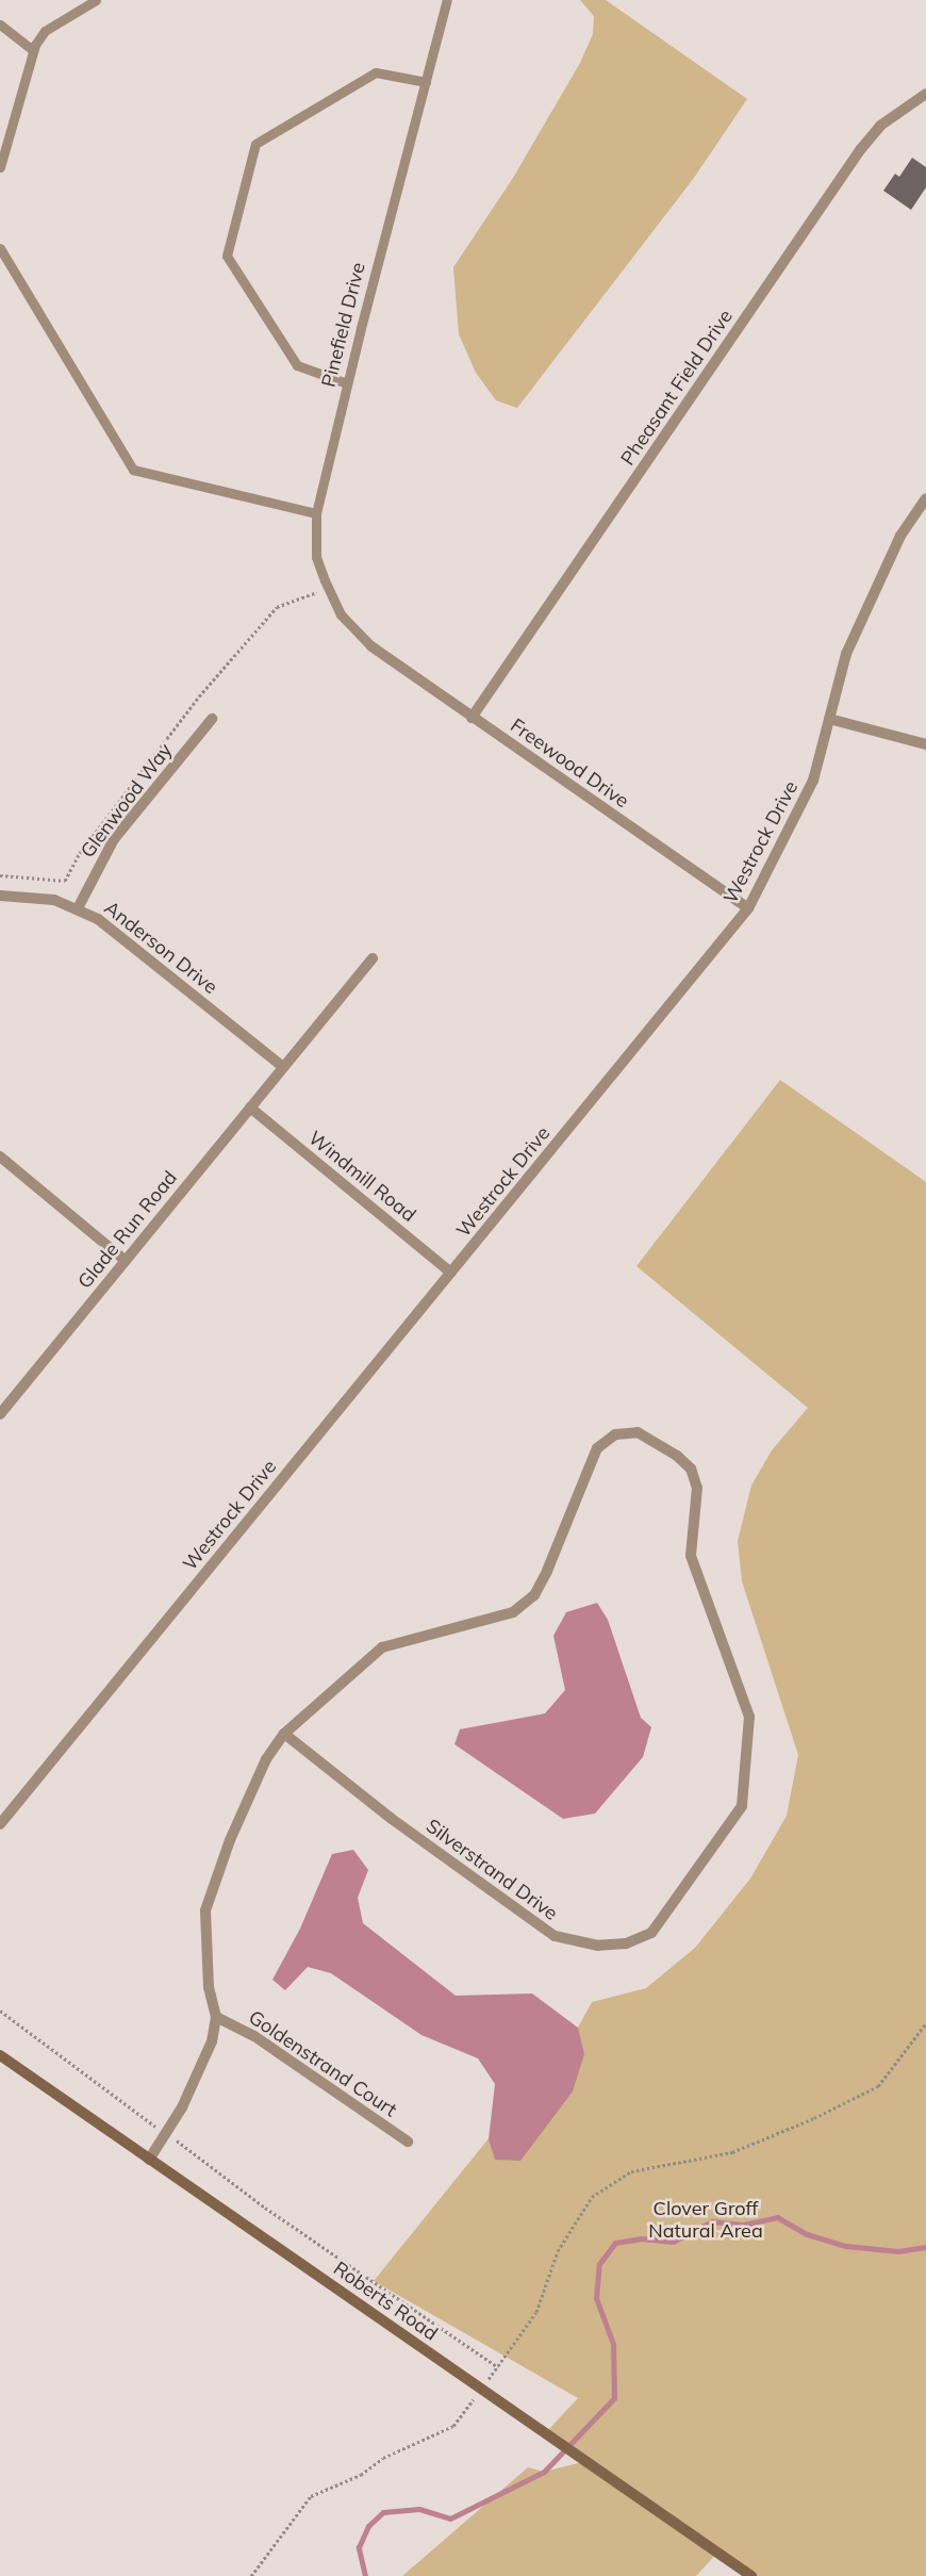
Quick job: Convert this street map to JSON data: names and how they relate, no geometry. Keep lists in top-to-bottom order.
{
  "streets": {
    "main road": ["Roberts Road"],
    "street": [
      "Pheasant Field Drive",
      "Freewood Drive",
      "Glenwood Way",
      "Westrock Drive",
      "Anderson Drive",
      "Windmill Road",
      "Glade Run Road",
      "Silverstrand Drive",
      "Goldenstrand Court"
    ],
    "lane": ["Pinefield Drive"]
  },
  "crossings": [
    ["Pinefield Drive", "Freewood Drive"],
    ["Pheasant Field Drive", "Freewood Drive"],
    ["Freewood Drive", "Westrock Drive"],
    ["Glenwood Way", "Anderson Drive"],
    ["Westrock Drive", "Windmill Road"],
    ["Anderson Drive", "Glade Run Road"],
    ["Windmill Road", "Glade Run Road"]
  ],
  "parks": ["Clover Groff Natural Area"]
}
